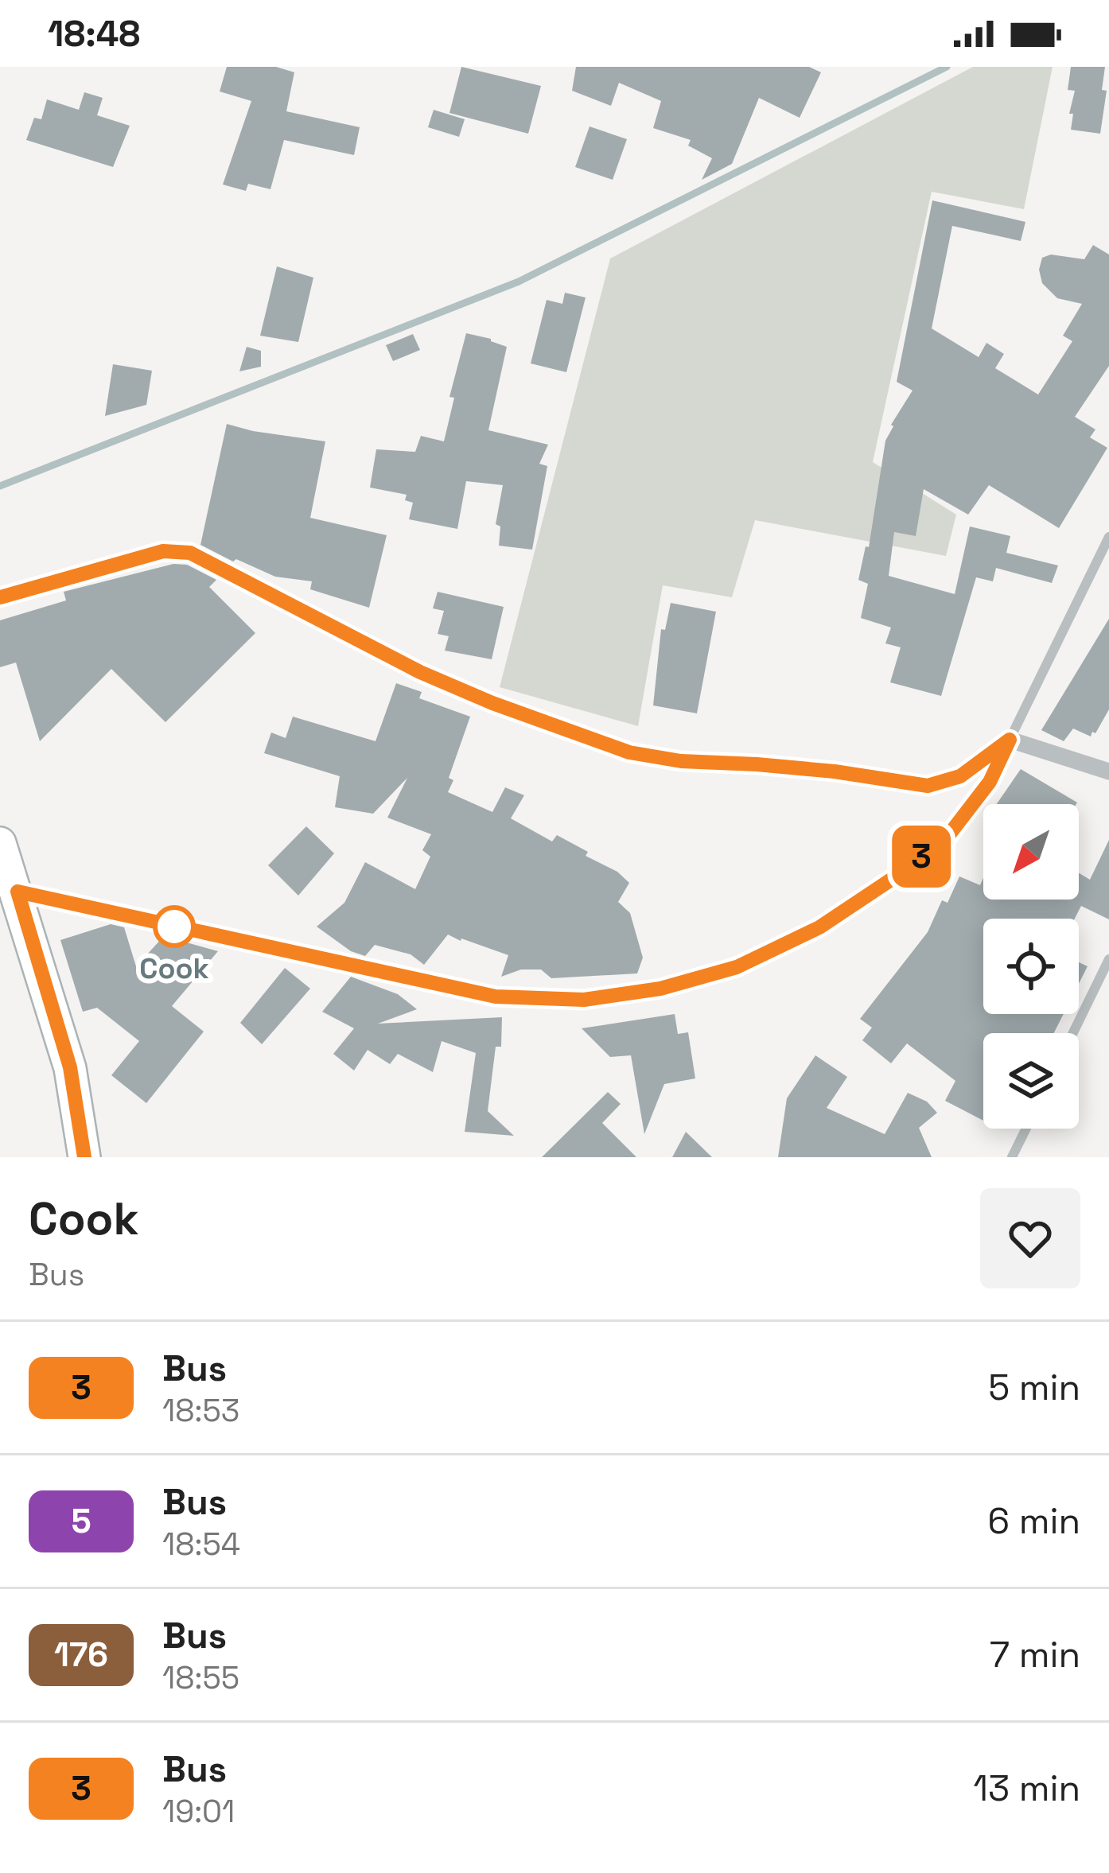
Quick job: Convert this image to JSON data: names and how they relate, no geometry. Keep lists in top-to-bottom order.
{
  "places": ["Cook"],
  "lines": ["bus line 3"],
  "north": "bottom left",
  "page": {
    "status": "18:48",
    "on_map": "3",
    "heading": ["Cook", "Bus"],
    "list": [
      {
        "mark": "3",
        "name": "Bus",
        "note": "18:53",
        "value": "5 min"
      },
      {
        "mark": "5",
        "name": "Bus",
        "note": "18:54",
        "value": "6 min"
      },
      {
        "mark": "176",
        "name": "Bus",
        "note": "18:55",
        "value": "7 min"
      },
      {
        "mark": "3",
        "name": "Bus",
        "note": "19:01",
        "value": "13 min"
      }
    ]
  }
}
